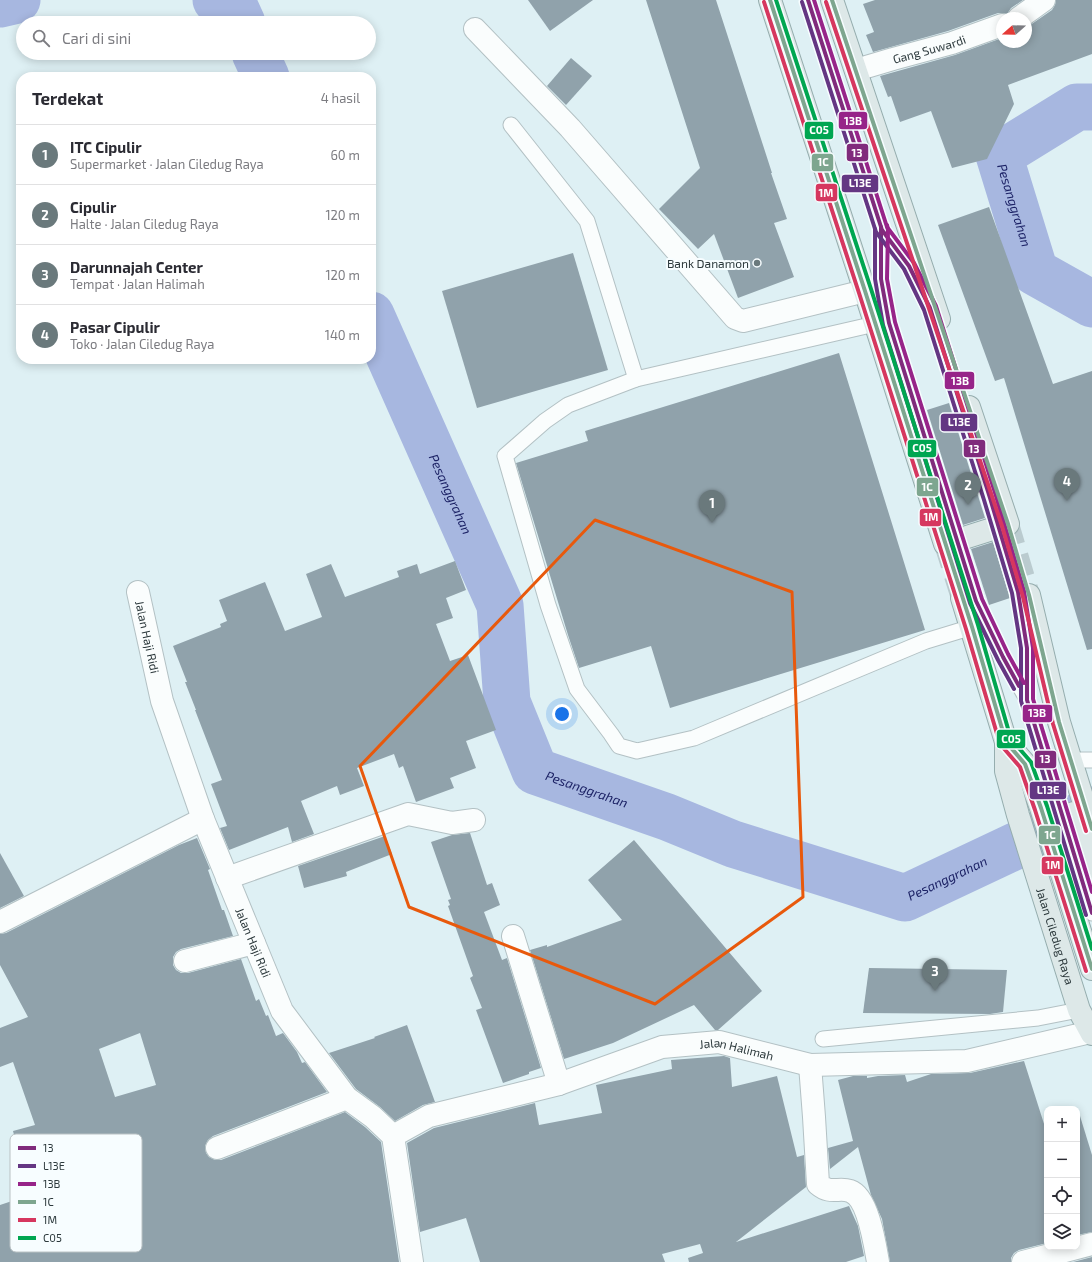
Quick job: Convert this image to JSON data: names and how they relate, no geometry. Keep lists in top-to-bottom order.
{
  "streets": {
    "main road": ["Jalan Ciledug Raya"],
    "street": ["Gang Suwardi", "Jalan Haji Ridi", "Jalan Halimah"]
  },
  "crossings": [
    ["Jalan Haji Ridi", "Jalan Halimah"],
    ["Jalan Ciledug Raya", "Jalan Halimah"]
  ],
  "water": ["Pesanggrahan"],
  "places": ["Bank Danamon"],
  "lines": [
    "transit line 13",
    "transit line 13B",
    "transit line 1C",
    "transit line C05",
    "transit line L13E",
    "transit line 1M"
  ],
  "legend": [
    "13",
    "L13E",
    "13B",
    "1C",
    "1M",
    "C05"
  ],
  "north": "left",
  "page": {
    "search": "Cari di sini",
    "heading": ["Terdekat", "4 hasil"],
    "list": [
      {
        "mark": "1",
        "name": "ITC Cipulir",
        "note": "Supermarket · Jalan Ciledug Raya",
        "value": "60 m"
      },
      {
        "mark": "2",
        "name": "Cipulir",
        "note": "Halte · Jalan Ciledug Raya",
        "value": "120 m"
      },
      {
        "mark": "3",
        "name": "Darunnajah Center",
        "note": "Tempat · Jalan Halimah",
        "value": "120 m"
      },
      {
        "mark": "4",
        "name": "Pasar Cipulir",
        "note": "Toko · Jalan Ciledug Raya",
        "value": "140 m"
      }
    ],
    "pins": [
      "4",
      "2",
      "1",
      "3"
    ],
    "map_buttons": ["+", "−"]
  }
}
